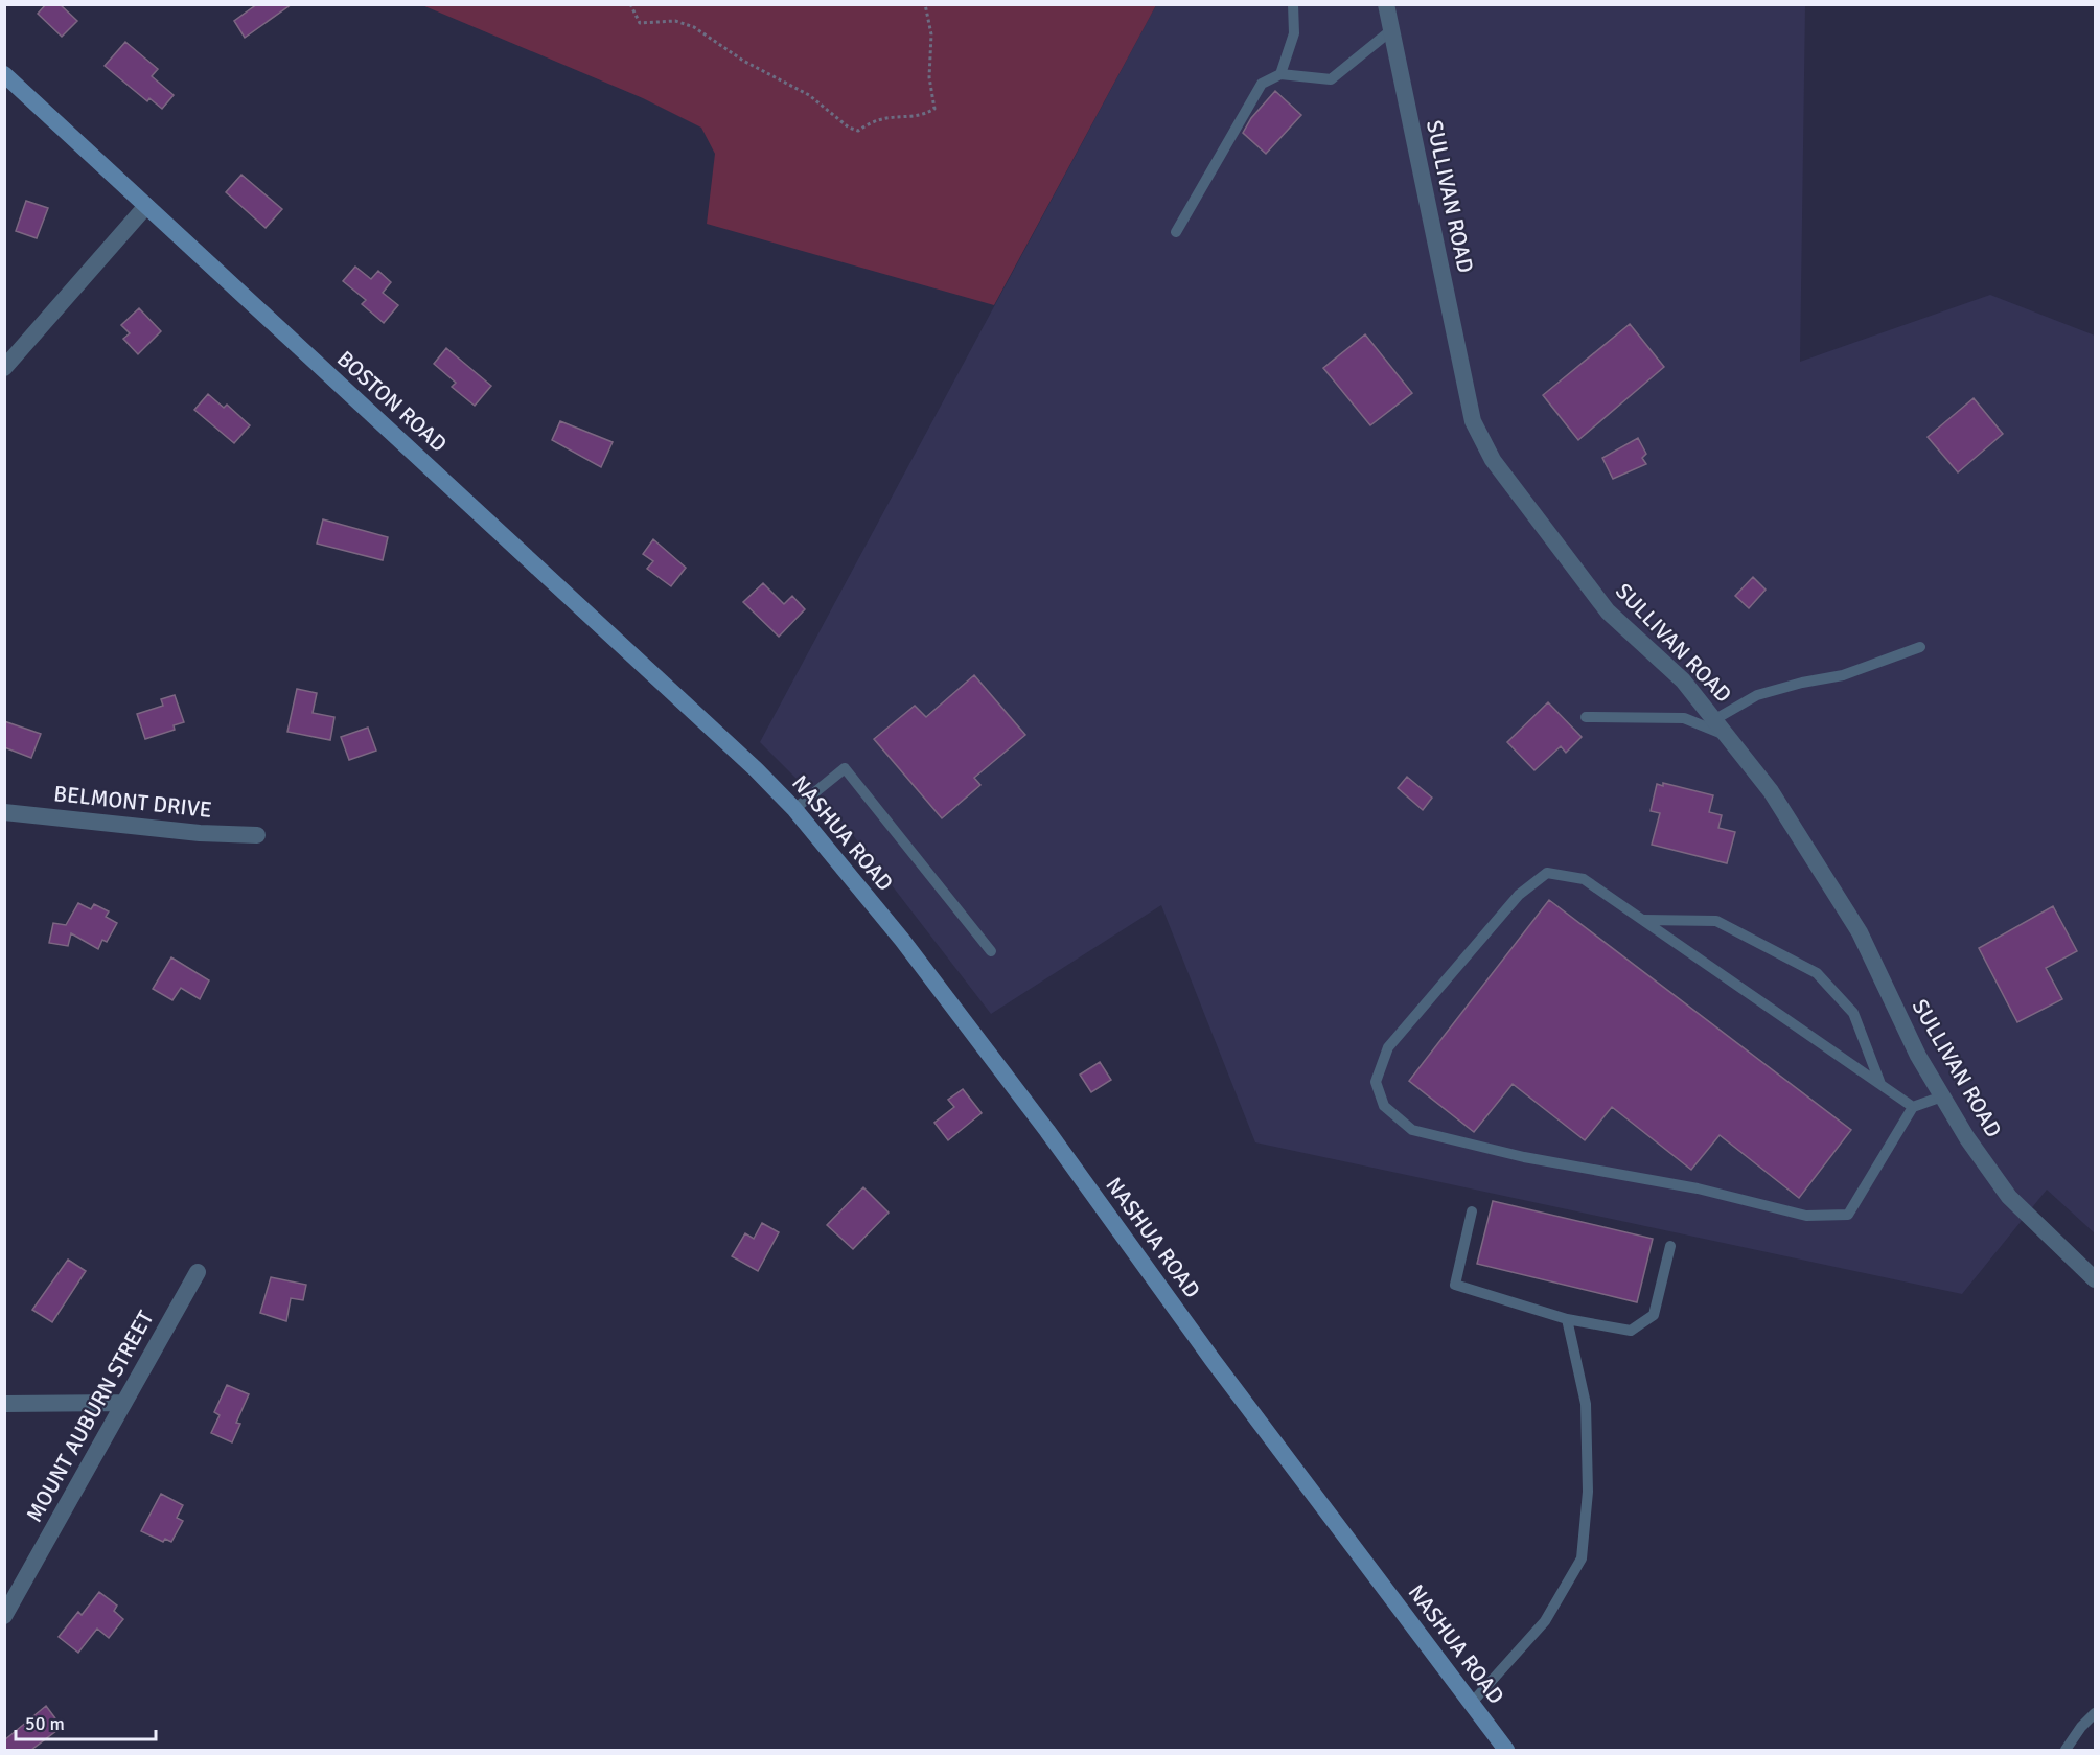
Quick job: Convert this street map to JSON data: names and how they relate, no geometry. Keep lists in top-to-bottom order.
{
  "streets": {
    "main road": ["BOSTON ROAD", "NASHUA ROAD"],
    "street": ["SULLIVAN ROAD", "BELMONT DRIVE", "MOUNT AUBURN STREET"]
  },
  "crossings": [
    ["BOSTON ROAD", "NASHUA ROAD"]
  ],
  "scale_bar": "50 m"
}
